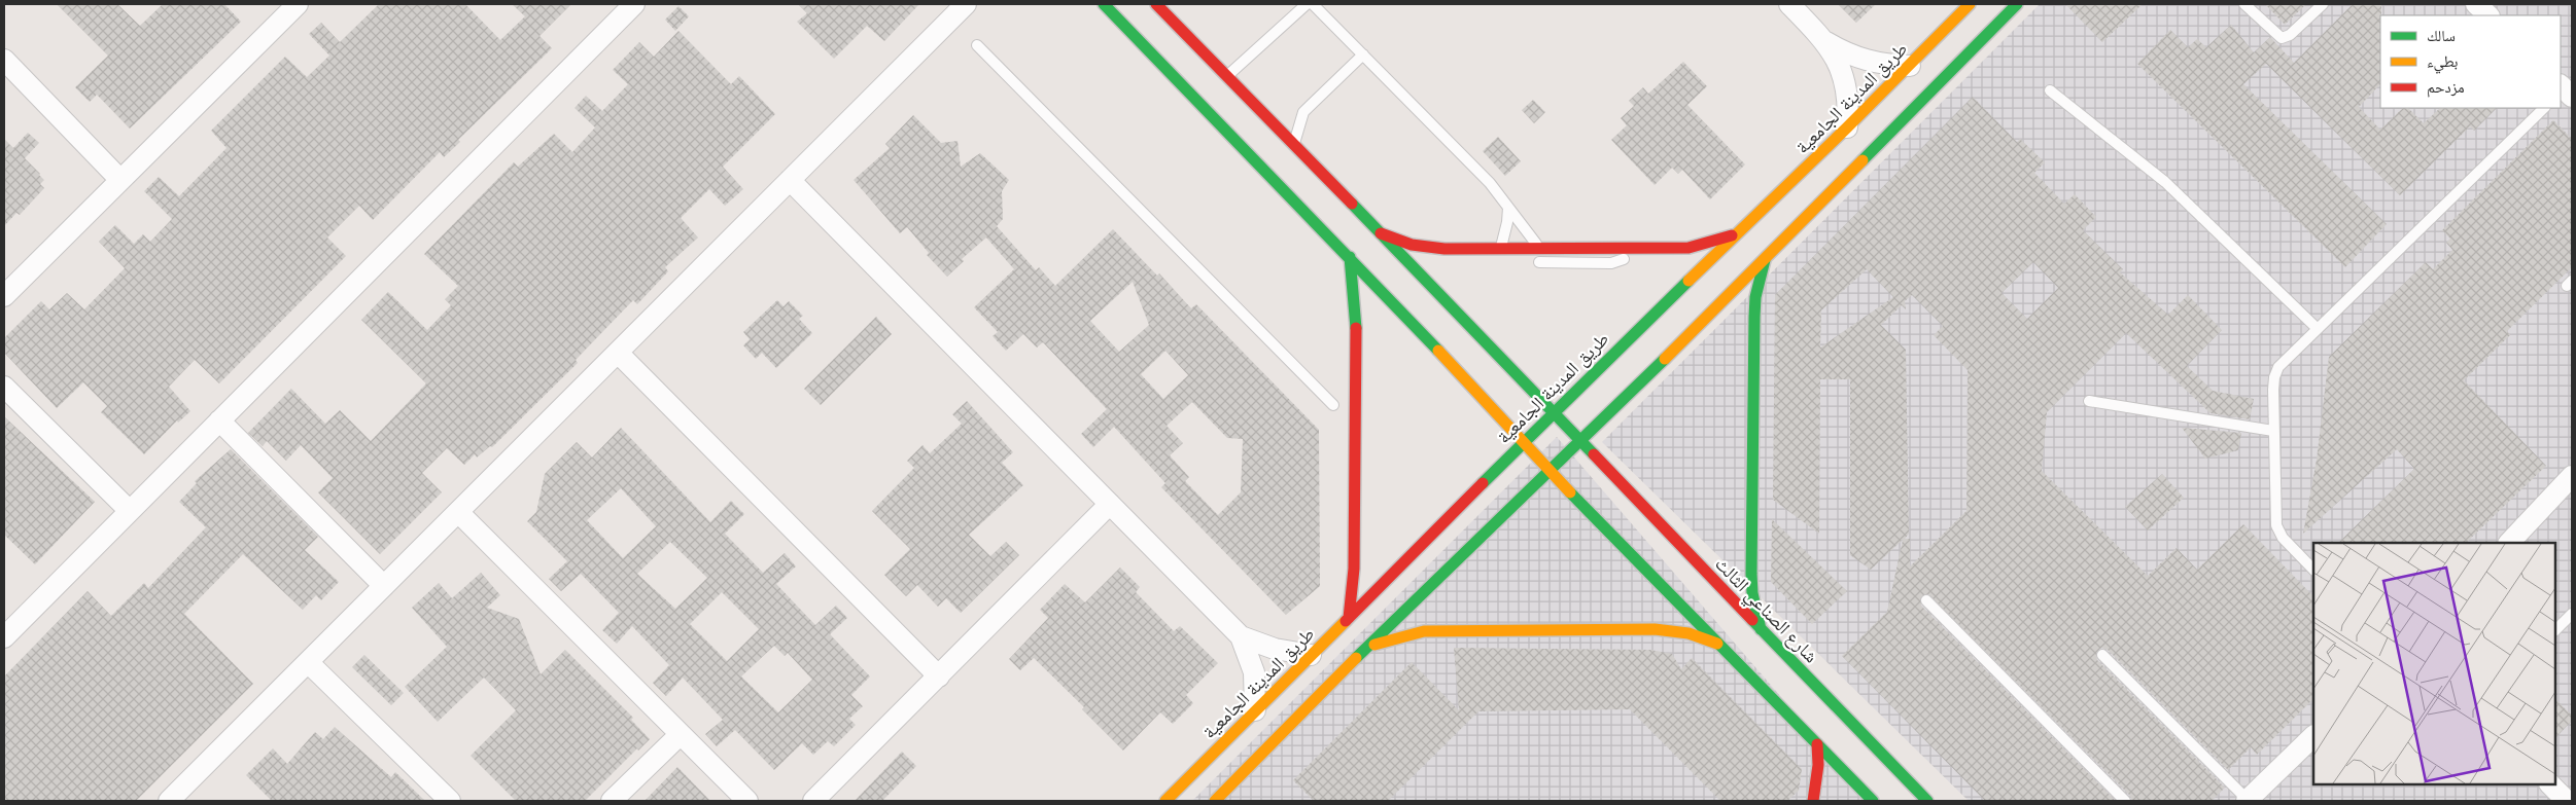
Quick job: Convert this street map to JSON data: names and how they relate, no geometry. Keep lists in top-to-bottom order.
{
  "streets": {
    "main road": ["طريق المدينة الجامعية", "شارع الصناعي الثالث"]
  },
  "crossings": [
    ["طريق المدينة الجامعية", "شارع الصناعي الثالث"]
  ],
  "legend": ["سالك", "بطيء", "مزدحم"]
}
